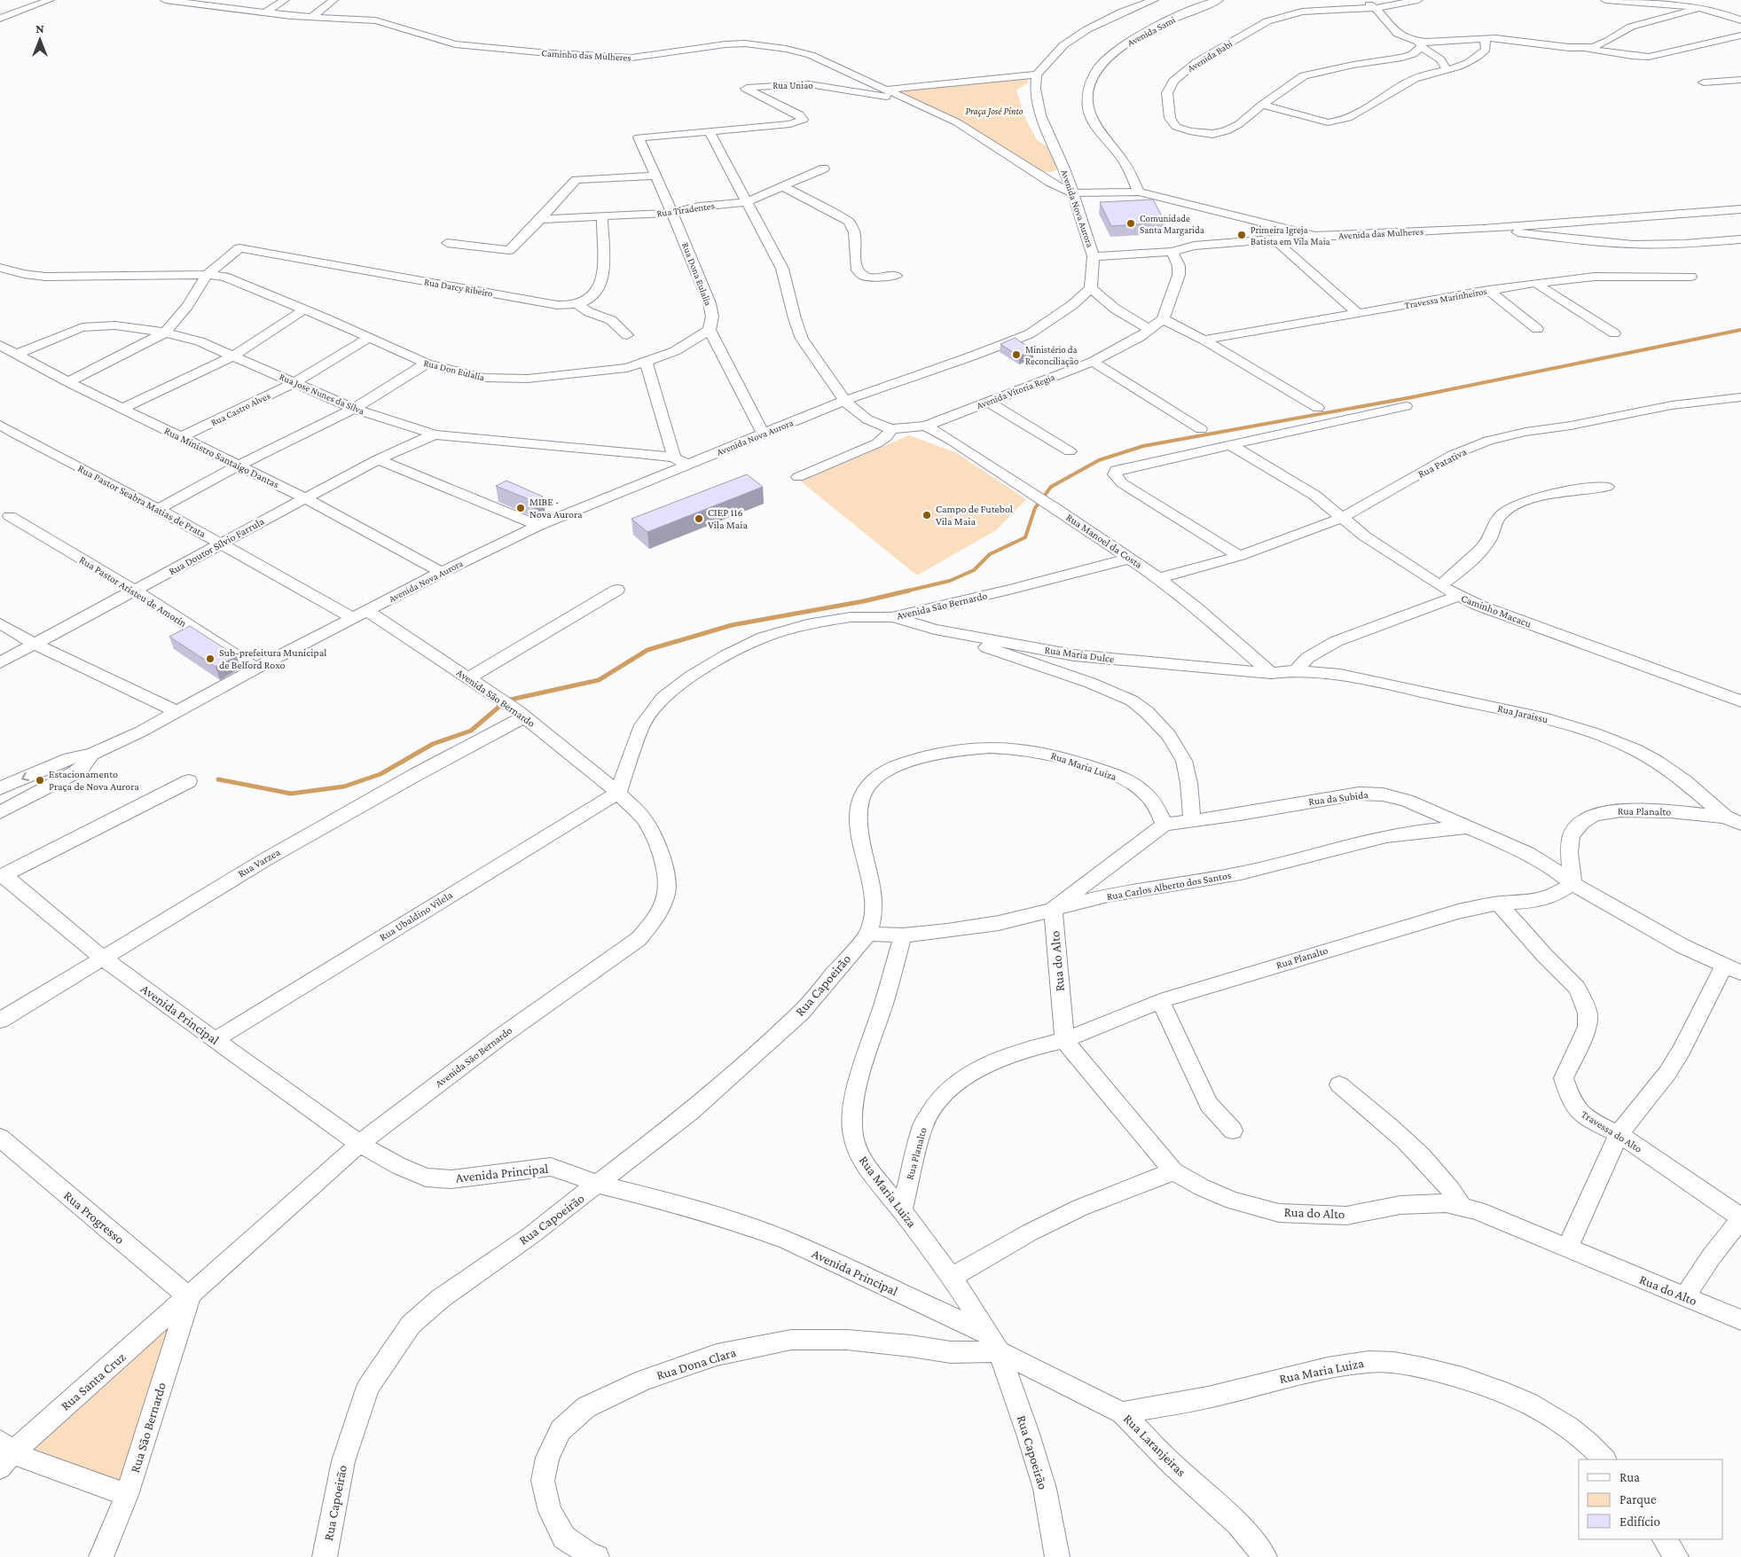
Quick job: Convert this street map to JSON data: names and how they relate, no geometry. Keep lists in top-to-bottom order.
{
  "streets": {
    "street": [
      "Avenida Sami",
      "Caminho das Mulheres",
      "Avenida Babi",
      "Rua Uniao",
      "Avenida Nova Aurora",
      "Rua Tiradentes",
      "Avenida das Mulheres",
      "Rua Dona Eulalia",
      "Rua Darcy Ribeiro",
      "Travessa Marinheiros",
      "Rua Don Eulalia",
      "Avenida Vitoria Regia",
      "Rua Jose Nunes da Silva",
      "Rua Castro Alves",
      "Rua Ministro Santaigo Dantas",
      "Rua Patativa",
      "Rua Pastor Seabra Matias de Prata",
      "Rua Manoel da Costa",
      "Rua Doutor Sílvio Farrula",
      "Rua Pastor Aristeu de Amorin",
      "Avenida São Bernardo",
      "Caminho Macacu",
      "Rua Maria Dulce",
      "Rua Jaraissu",
      "Rua Maria Luiza",
      "Rua da Subida",
      "Rua Planalto",
      "Rua Varzea",
      "Rua Carlos Alberto dos Santos",
      "Rua Ubaldino Vilela",
      "Rua do Alto",
      "Rua Capoeirão",
      "Avenida Principal",
      "Travessa do Alto",
      "Rua Progresso",
      "Rua Dona Clara",
      "Rua Santa Cruz",
      "Rua São Bernardo",
      "Rua Laranjeiras"
    ]
  },
  "crossings": [
    ["Avenida Sami", "Caminho das Mulheres"],
    ["Caminho das Mulheres", "Rua Uniao"],
    ["Caminho das Mulheres", "Avenida Nova Aurora"],
    ["Caminho das Mulheres", "Avenida das Mulheres"],
    ["Rua Uniao", "Rua Dona Eulalia"],
    ["Avenida Nova Aurora", "Avenida das Mulheres"],
    ["Avenida Nova Aurora", "Rua Dona Eulalia"],
    ["Avenida Nova Aurora", "Rua Jose Nunes da Silva"],
    ["Avenida Nova Aurora", "Rua Ministro Santaigo Dantas"],
    ["Avenida Nova Aurora", "Rua Pastor Seabra Matias de Prata"],
    ["Avenida Nova Aurora", "Rua Pastor Aristeu de Amorin"],
    ["Avenida Nova Aurora", "Avenida São Bernardo"],
    ["Rua Tiradentes", "Rua Dona Eulalia"],
    ["Avenida das Mulheres", "Avenida Vitoria Regia"],
    ["Rua Dona Eulalia", "Rua Don Eulalia"],
    ["Rua Don Eulalia", "Rua Castro Alves"],
    ["Avenida Vitoria Regia", "Rua Manoel da Costa"],
    ["Rua Jose Nunes da Silva", "Rua Castro Alves"],
    ["Rua Jose Nunes da Silva", "Rua Ministro Santaigo Dantas"],
    ["Rua Jose Nunes da Silva", "Rua Doutor Sílvio Farrula"],
    ["Rua Castro Alves", "Rua Ministro Santaigo Dantas"],
    ["Rua Ministro Santaigo Dantas", "Rua Doutor Sílvio Farrula"],
    ["Rua Patativa", "Rua Manoel da Costa"],
    ["Rua Patativa", "Caminho Macacu"],
    ["Rua Pastor Seabra Matias de Prata", "Rua Doutor Sílvio Farrula"],
    ["Rua Manoel da Costa", "Avenida São Bernardo"],
    ["Rua Manoel da Costa", "Rua Maria Dulce"],
    ["Rua Manoel da Costa", "Rua Jaraissu"],
    ["Rua Doutor Sílvio Farrula", "Rua Pastor Aristeu de Amorin"],
    ["Avenida São Bernardo", "Rua Maria Dulce"],
    ["Avenida São Bernardo", "Rua Varzea"],
    ["Avenida São Bernardo", "Rua Ubaldino Vilela"],
    ["Avenida São Bernardo", "Avenida Principal"],
    ["Avenida São Bernardo", "Rua Progresso"],
    ["Avenida São Bernardo", "Rua Santa Cruz"],
    ["Avenida São Bernardo", "Rua São Bernardo"],
    ["Rua Maria Dulce", "Rua Jaraissu"],
    ["Rua Jaraissu", "Rua Planalto"],
    ["Rua Maria Luiza", "Rua da Subida"],
    ["Rua Maria Luiza", "Rua Planalto"],
    ["Rua Maria Luiza", "Rua Carlos Alberto dos Santos"],
    ["Rua Maria Luiza", "Rua Capoeirão"],
    ["Rua Maria Luiza", "Avenida Principal"],
    ["Rua Maria Luiza", "Rua Dona Clara"],
    ["Rua Maria Luiza", "Rua Laranjeiras"],
    ["Rua da Subida", "Rua Planalto"],
    ["Rua da Subida", "Rua Carlos Alberto dos Santos"],
    ["Rua Planalto", "Rua do Alto"],
    ["Rua Planalto", "Travessa do Alto"],
    ["Rua Varzea", "Avenida Principal"],
    ["Rua Carlos Alberto dos Santos", "Rua do Alto"],
    ["Rua Carlos Alberto dos Santos", "Rua Capoeirão"],
    ["Rua Ubaldino Vilela", "Avenida Principal"],
    ["Rua Capoeirão", "Avenida Principal"],
    ["Rua Capoeirão", "Rua Dona Clara"],
    ["Rua Capoeirão", "Rua Laranjeiras"],
    ["Avenida Principal", "Rua Dona Clara"],
    ["Avenida Principal", "Rua Laranjeiras"],
    ["Rua Progresso", "Rua Santa Cruz"],
    ["Rua Progresso", "Rua São Bernardo"],
    ["Rua Dona Clara", "Rua Laranjeiras"],
    ["Rua Santa Cruz", "Rua São Bernardo"]
  ],
  "parks": ["Praça José Pinto"],
  "places": [
    "Comunidade Santa Margarida",
    "Primeira Igreja Batista em Vila Maia",
    "Ministério da Reconciliação",
    "MIBE - Nova Aurora",
    "Campo de Futebol Vila Maia",
    "CIEP 116 Vila Maia",
    "Sub-prefeitura Municipal de Belford Roxo",
    "Estacionamento Praça de Nova Aurora"
  ],
  "legend": ["Rua", "Parque", "Edifício"],
  "north": "top"
}
